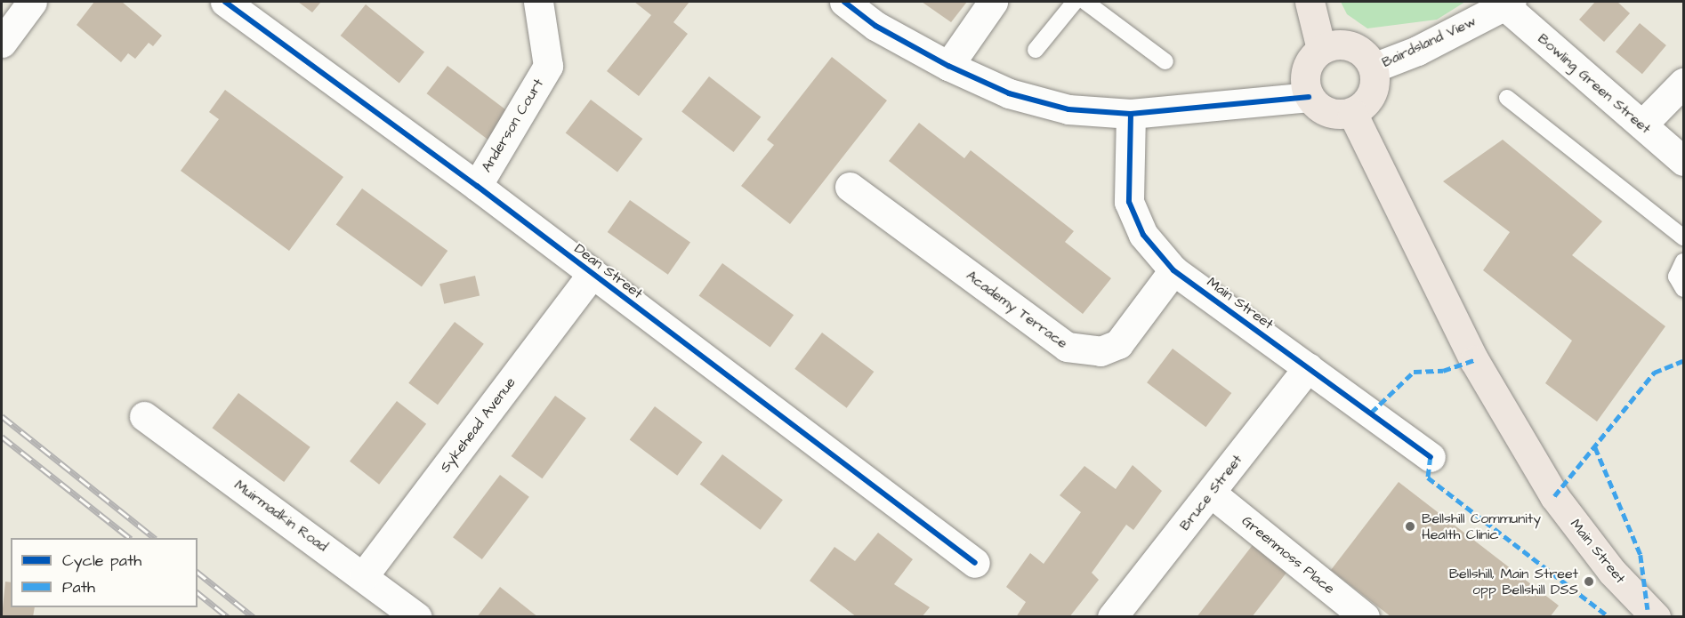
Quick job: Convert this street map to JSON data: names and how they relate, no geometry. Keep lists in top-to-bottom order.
{
  "streets": {
    "main road": ["Main Street"],
    "street": [
      "Bairdsland View",
      "Bowling Green Street",
      "Anderson Court",
      "Dean Street",
      "Academy Terrace",
      "Sykehead Avenue",
      "Bruce Street",
      "Muirmadkin Road",
      "Greenmoss Place"
    ]
  },
  "crossings": [
    ["Bairdsland View", "Bowling Green Street"],
    ["Bairdsland View", "Main Street"],
    ["Anderson Court", "Dean Street"],
    ["Dean Street", "Sykehead Avenue"],
    ["Main Street", "Academy Terrace"],
    ["Main Street", "Bruce Street"],
    ["Sykehead Avenue", "Muirmadkin Road"],
    ["Bruce Street", "Greenmoss Place"]
  ],
  "places": ["Bellshill Community Health Clinic", "Bellshill, Main Street opp Bellshill DSS"],
  "legend": ["Cycle path", "Path"]
}
